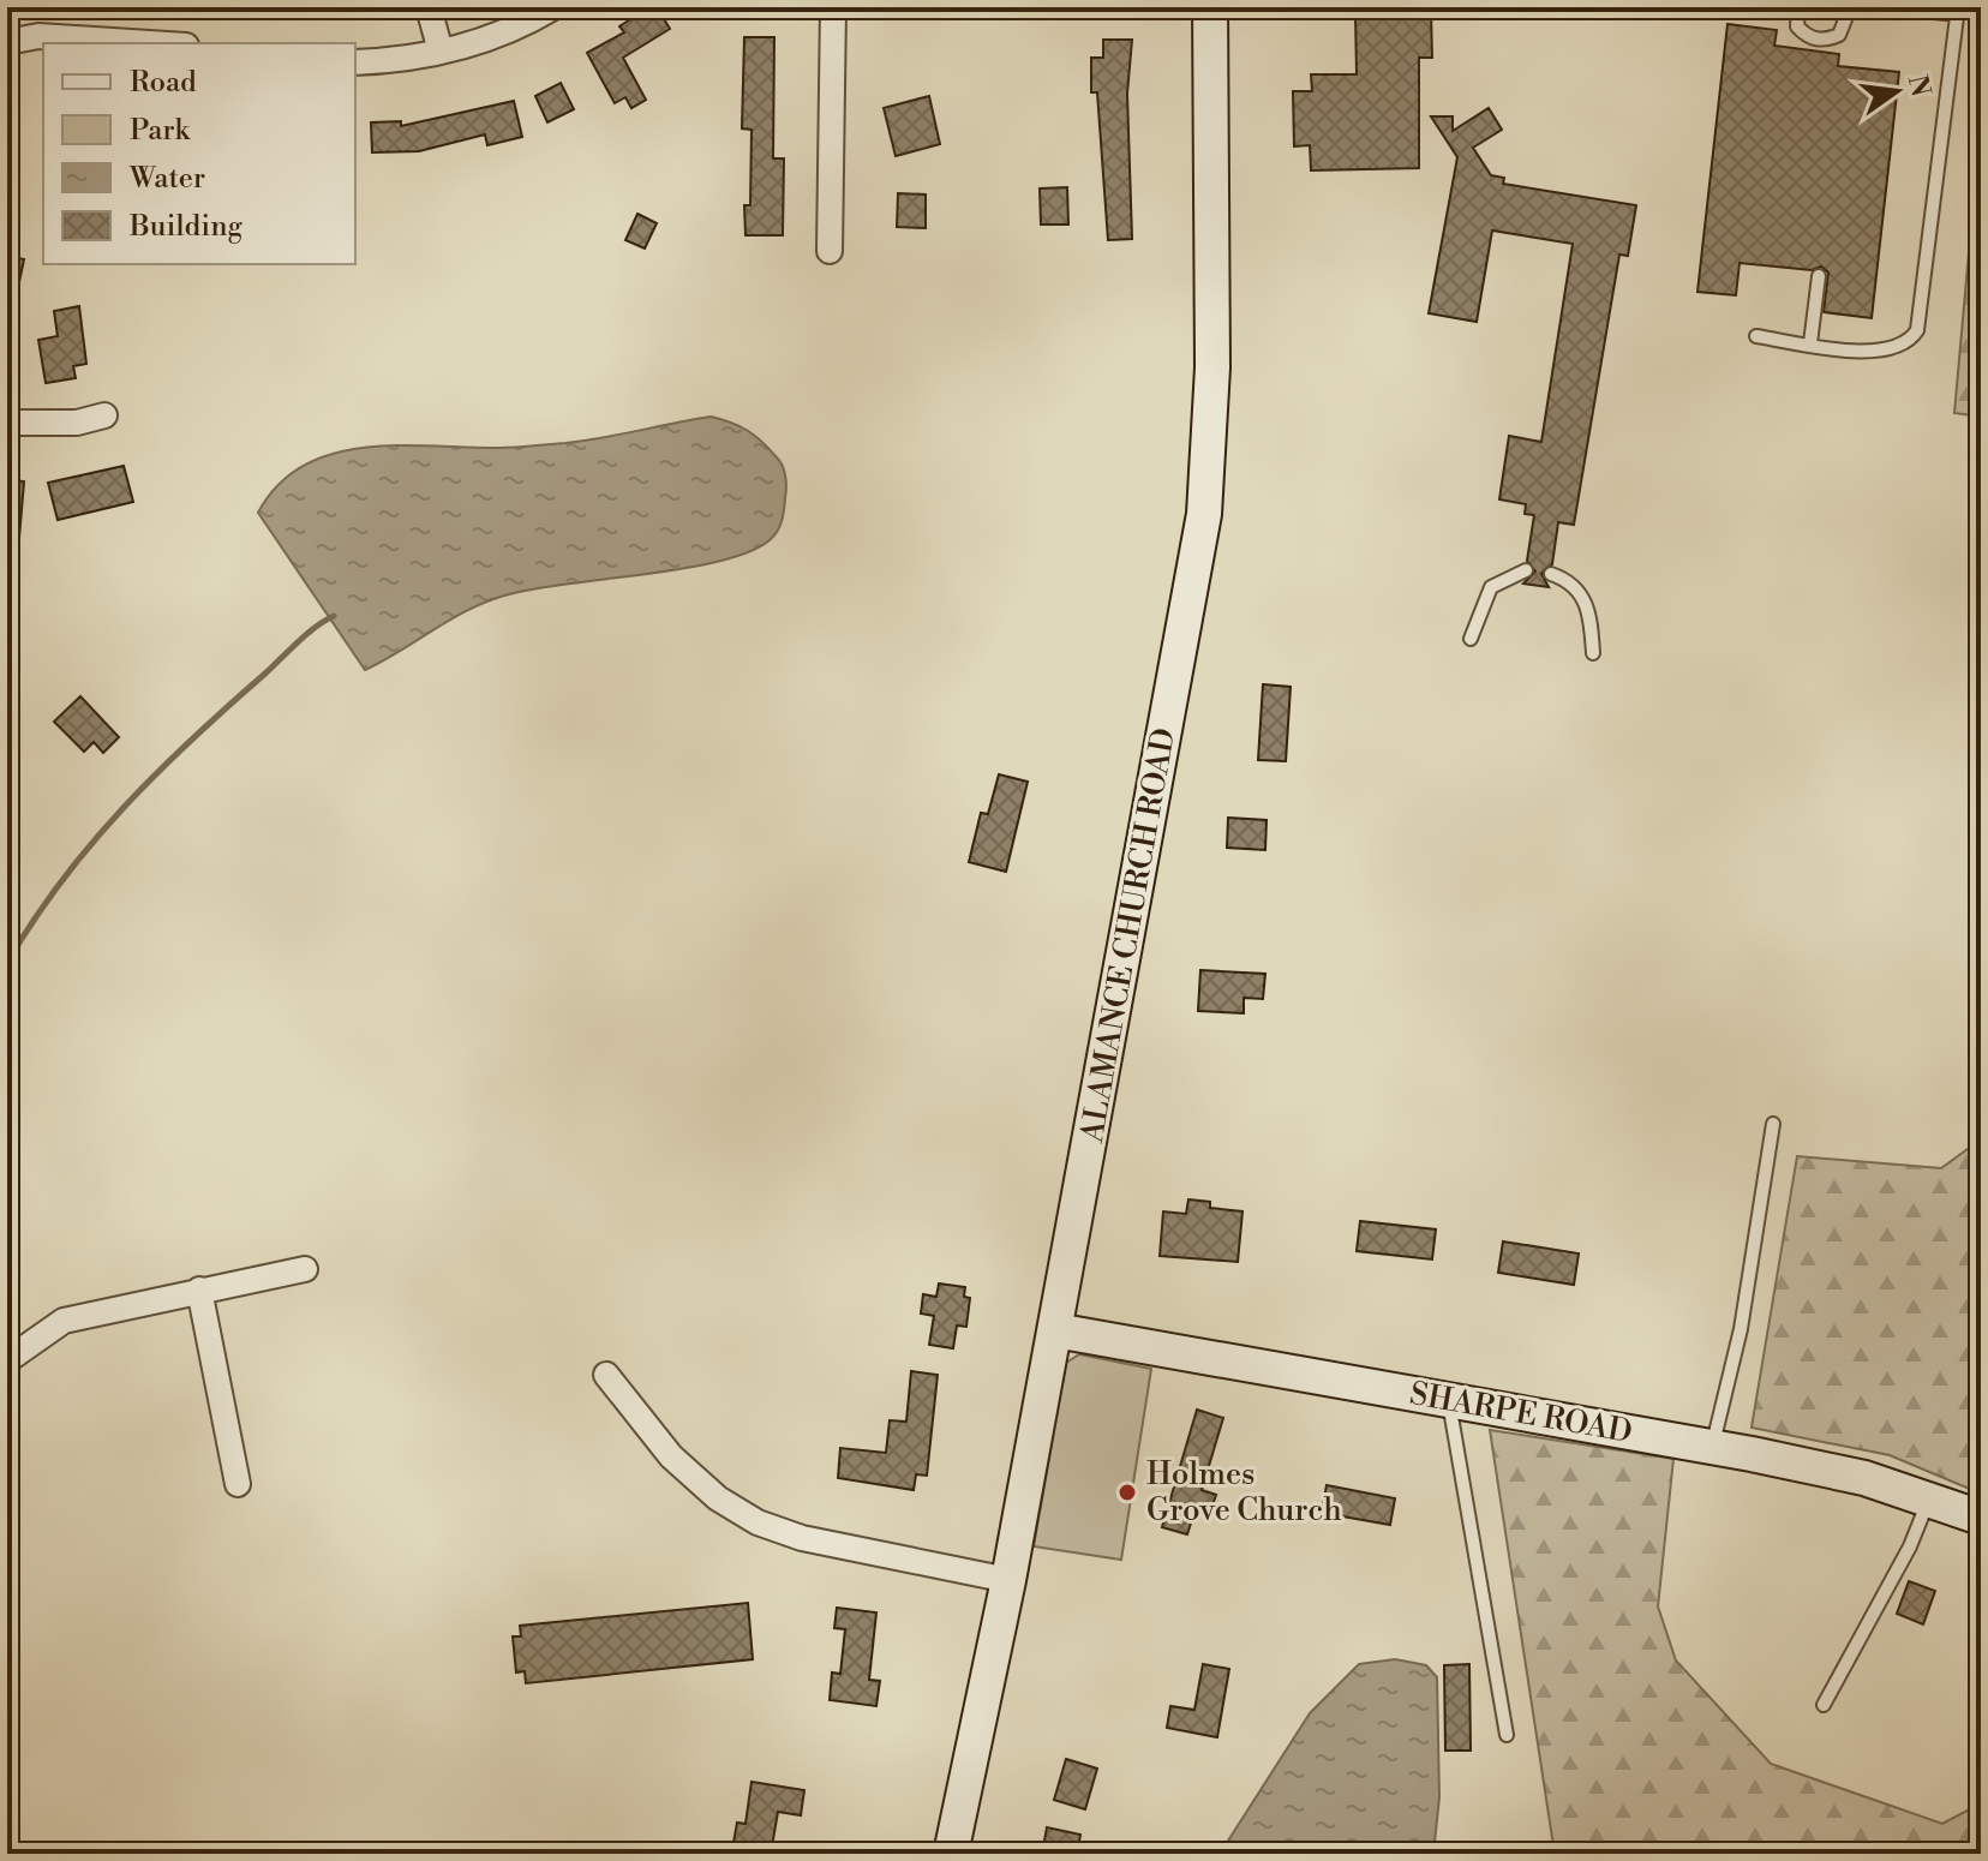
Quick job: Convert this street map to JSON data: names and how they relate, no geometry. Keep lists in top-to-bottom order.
{
  "streets": {
    "main road": ["ALAMANCE CHURCH ROAD", "SHARPE ROAD"]
  },
  "crossings": [
    ["ALAMANCE CHURCH ROAD", "SHARPE ROAD"]
  ],
  "places": ["Holmes Grove Church"],
  "legend": [
    "Road",
    "Park",
    "Water",
    "Building"
  ],
  "north": "right"
}
